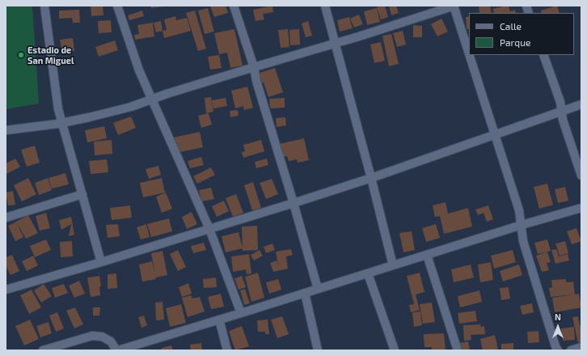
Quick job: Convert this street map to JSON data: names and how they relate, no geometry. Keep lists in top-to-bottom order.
{
  "places": ["Estadio de San Miguel"],
  "legend": ["Calle", "Parque"],
  "north": "top"
}
